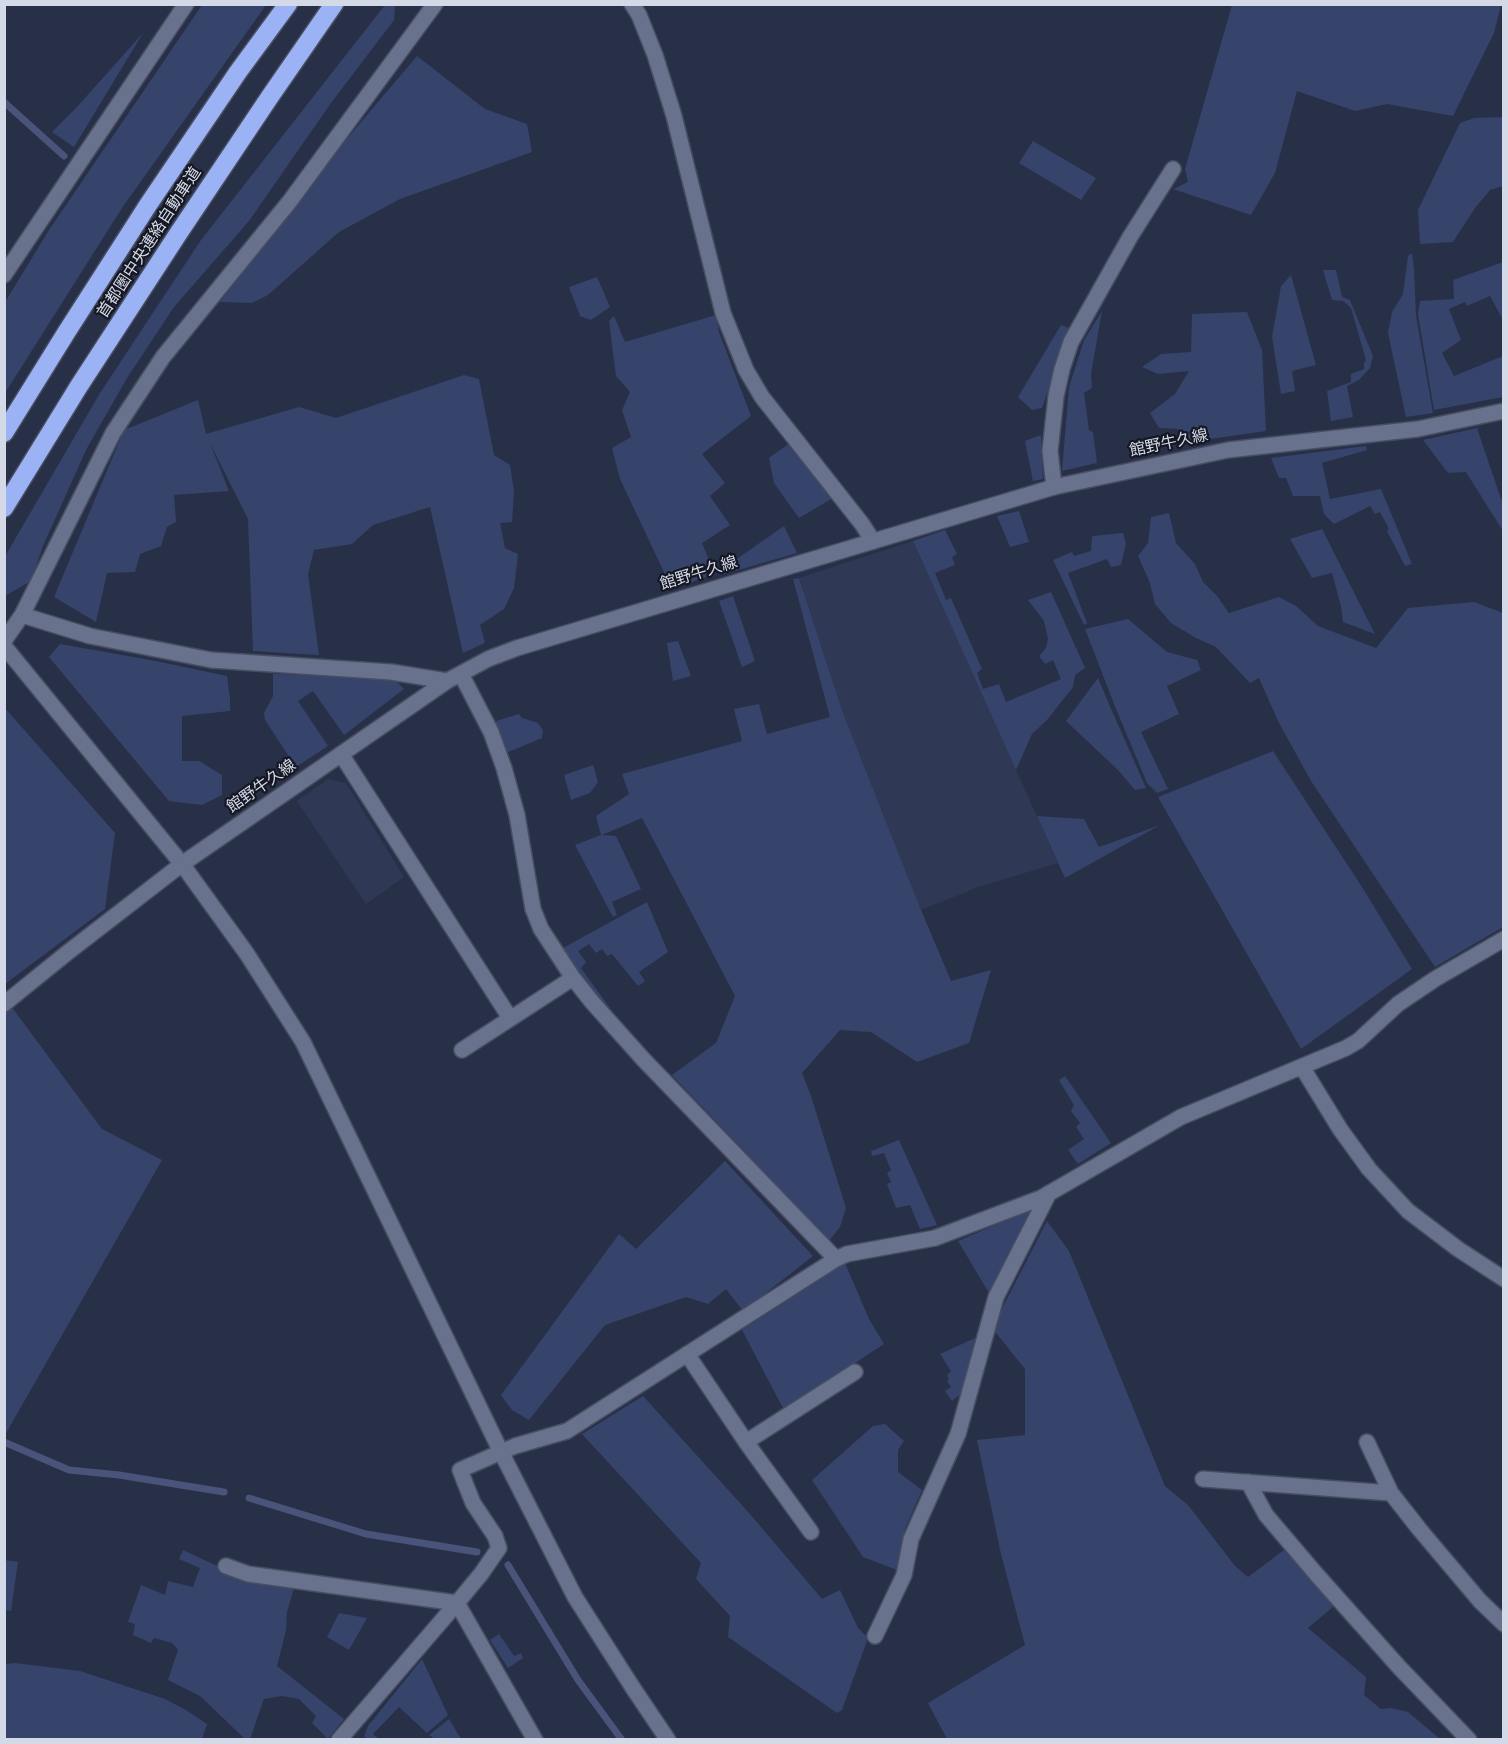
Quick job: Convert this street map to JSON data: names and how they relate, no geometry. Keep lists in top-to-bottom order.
{
  "streets": {
    "highway": ["首都圏中央連絡自動車道"],
    "street": ["館野牛久線"]
  }
}
